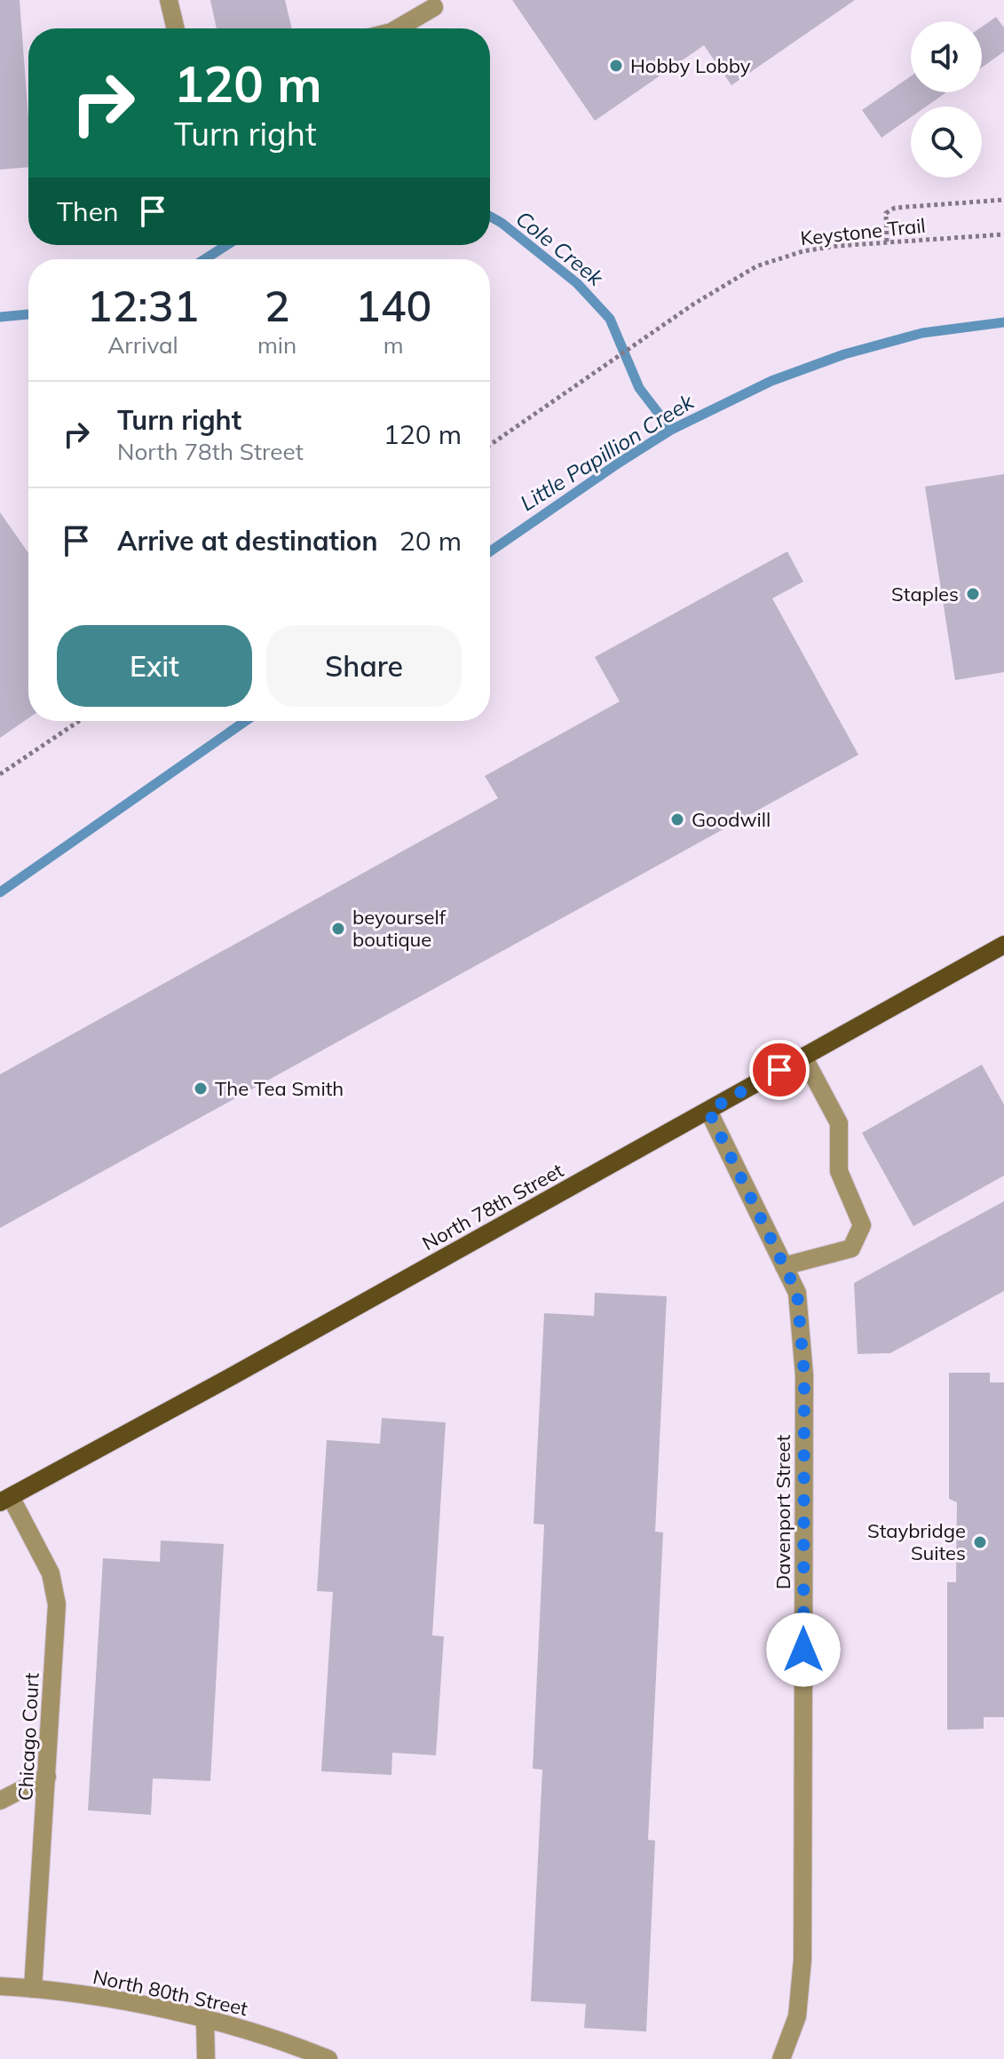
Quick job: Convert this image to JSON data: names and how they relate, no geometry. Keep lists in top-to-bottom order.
{
  "streets": {
    "main road": ["North 78th Street"],
    "street": ["Davenport Street", "Chicago Court", "North 80th Street"],
    "path": ["Keystone Trail"]
  },
  "crossings": [
    ["North 78th Street", "Davenport Street"],
    ["North 78th Street", "Chicago Court"],
    ["Chicago Court", "North 80th Street"]
  ],
  "water": ["Cole Creek", "Little Papillion Creek"],
  "places": [
    "Hobby Lobby",
    "Staples",
    "Goodwill",
    "beyourself boutique",
    "The Tea Smith",
    "Staybridge Suites"
  ],
  "page": {
    "turn": ["120 m", "Turn right"],
    "then": "Then",
    "eta": [
      "12:31",
      "Arrival",
      "2",
      "min",
      "140",
      "m"
    ],
    "list": [
      {
        "name": "Turn right",
        "note": "North 78th Street",
        "value": "120 m"
      },
      {
        "name": "Arrive at destination",
        "value": "20 m"
      }
    ],
    "buttons": ["Exit", "Share"]
  }
}
